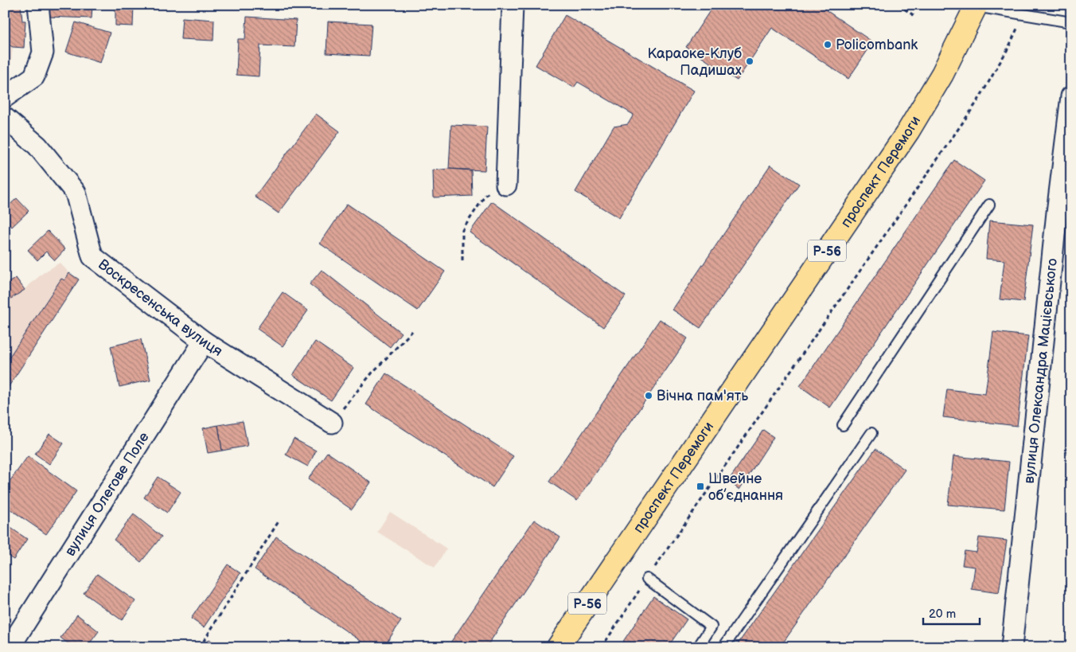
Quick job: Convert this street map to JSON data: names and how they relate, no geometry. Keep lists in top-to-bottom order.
{
  "streets": {
    "main road": ["проспект Перемоги", "Р-56"],
    "street": ["Воскресенська вулиця", "вулиця Олександра Мацієвського", "вулиця Олегове Поле"]
  },
  "crossings": [
    ["Воскресенська вулиця", "вулиця Олегове Поле"]
  ],
  "places": {
    "other": ["Policombank", "Караоке-Клуб Падишах", "Вічна пам'ять"],
    "transit": ["Швейне об’єднання"]
  },
  "scale_bar": "20 m"
}
